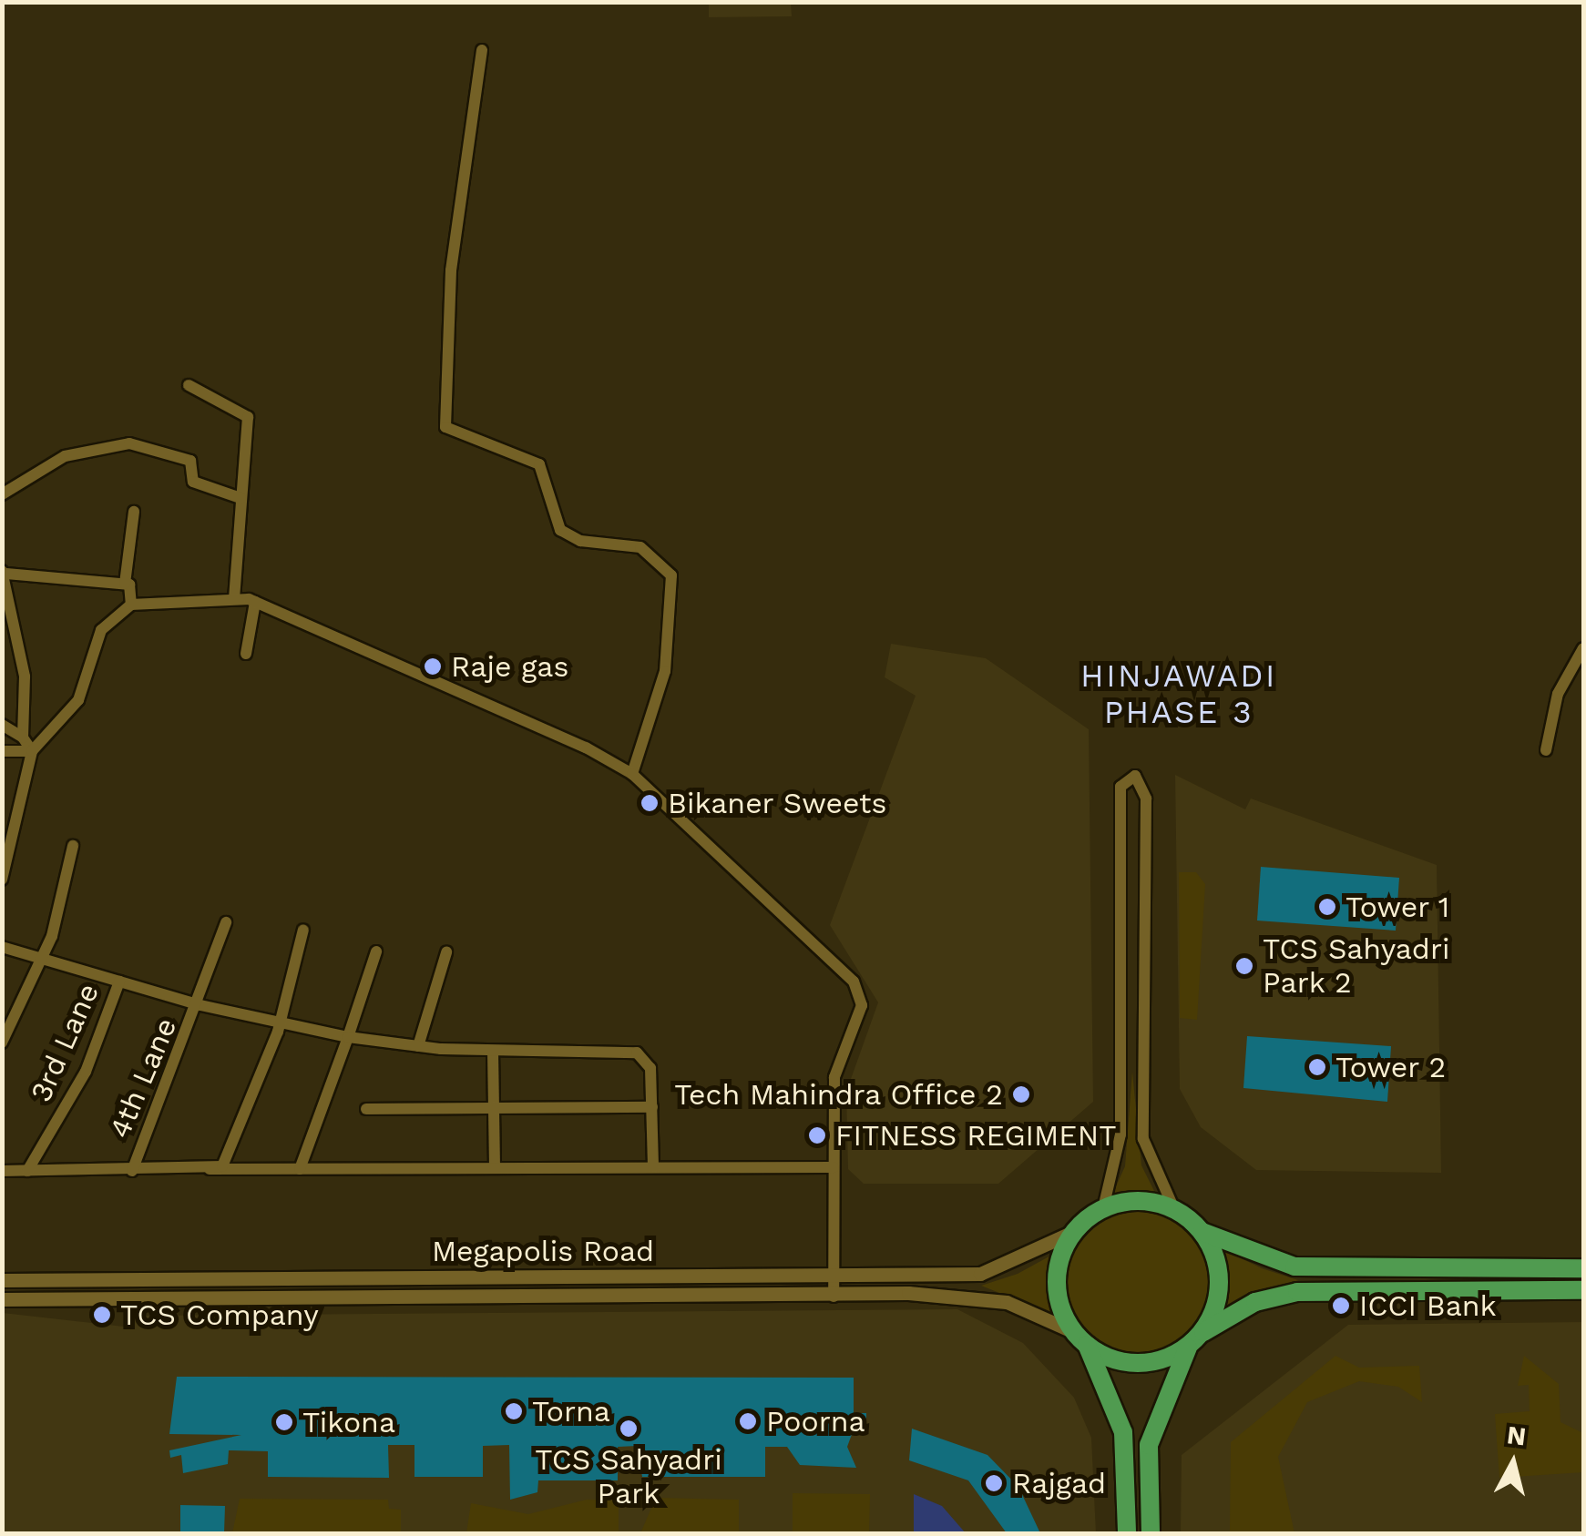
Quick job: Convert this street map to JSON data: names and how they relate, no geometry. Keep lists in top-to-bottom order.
{
  "streets": {
    "street": ["3rd Lane", "4th Lane", "Megapolis Road"]
  },
  "districts": ["HINJAWADI PHASE 3"],
  "places": [
    "Raje gas",
    "Bikaner Sweets",
    "Tower 1",
    "TCS Sahyadri Park 2",
    "Tower 2",
    "Tech Mahindra Office 2",
    "FITNESS REGIMENT",
    "ICCI Bank",
    "TCS Company",
    "Torna",
    "Poorna",
    "Tikona",
    "TCS Sahyadri Park",
    "Rajgad"
  ],
  "north": "top"
}
